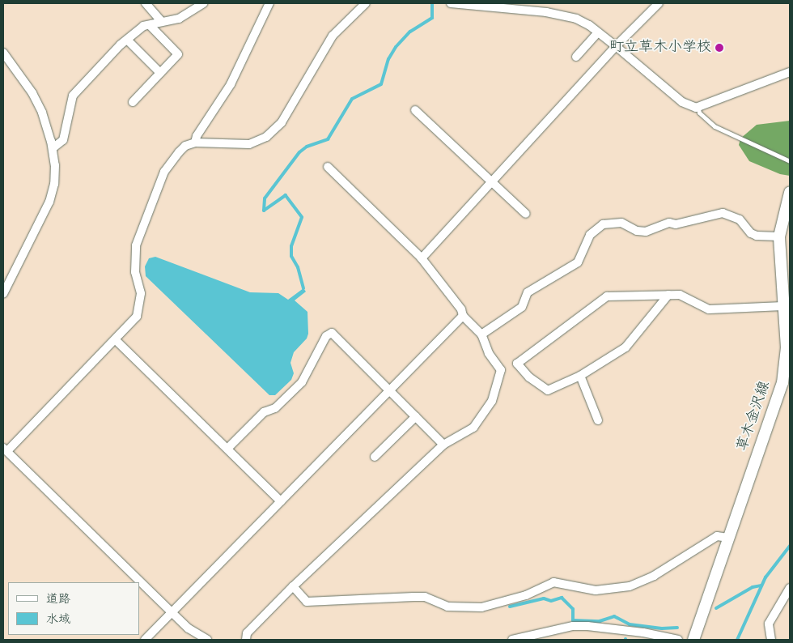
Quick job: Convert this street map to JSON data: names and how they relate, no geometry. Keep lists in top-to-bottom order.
{
  "streets": {
    "main road": ["草木金沢線"]
  },
  "places": ["町立草木小学校"],
  "legend": ["道路", "水域"]
}
